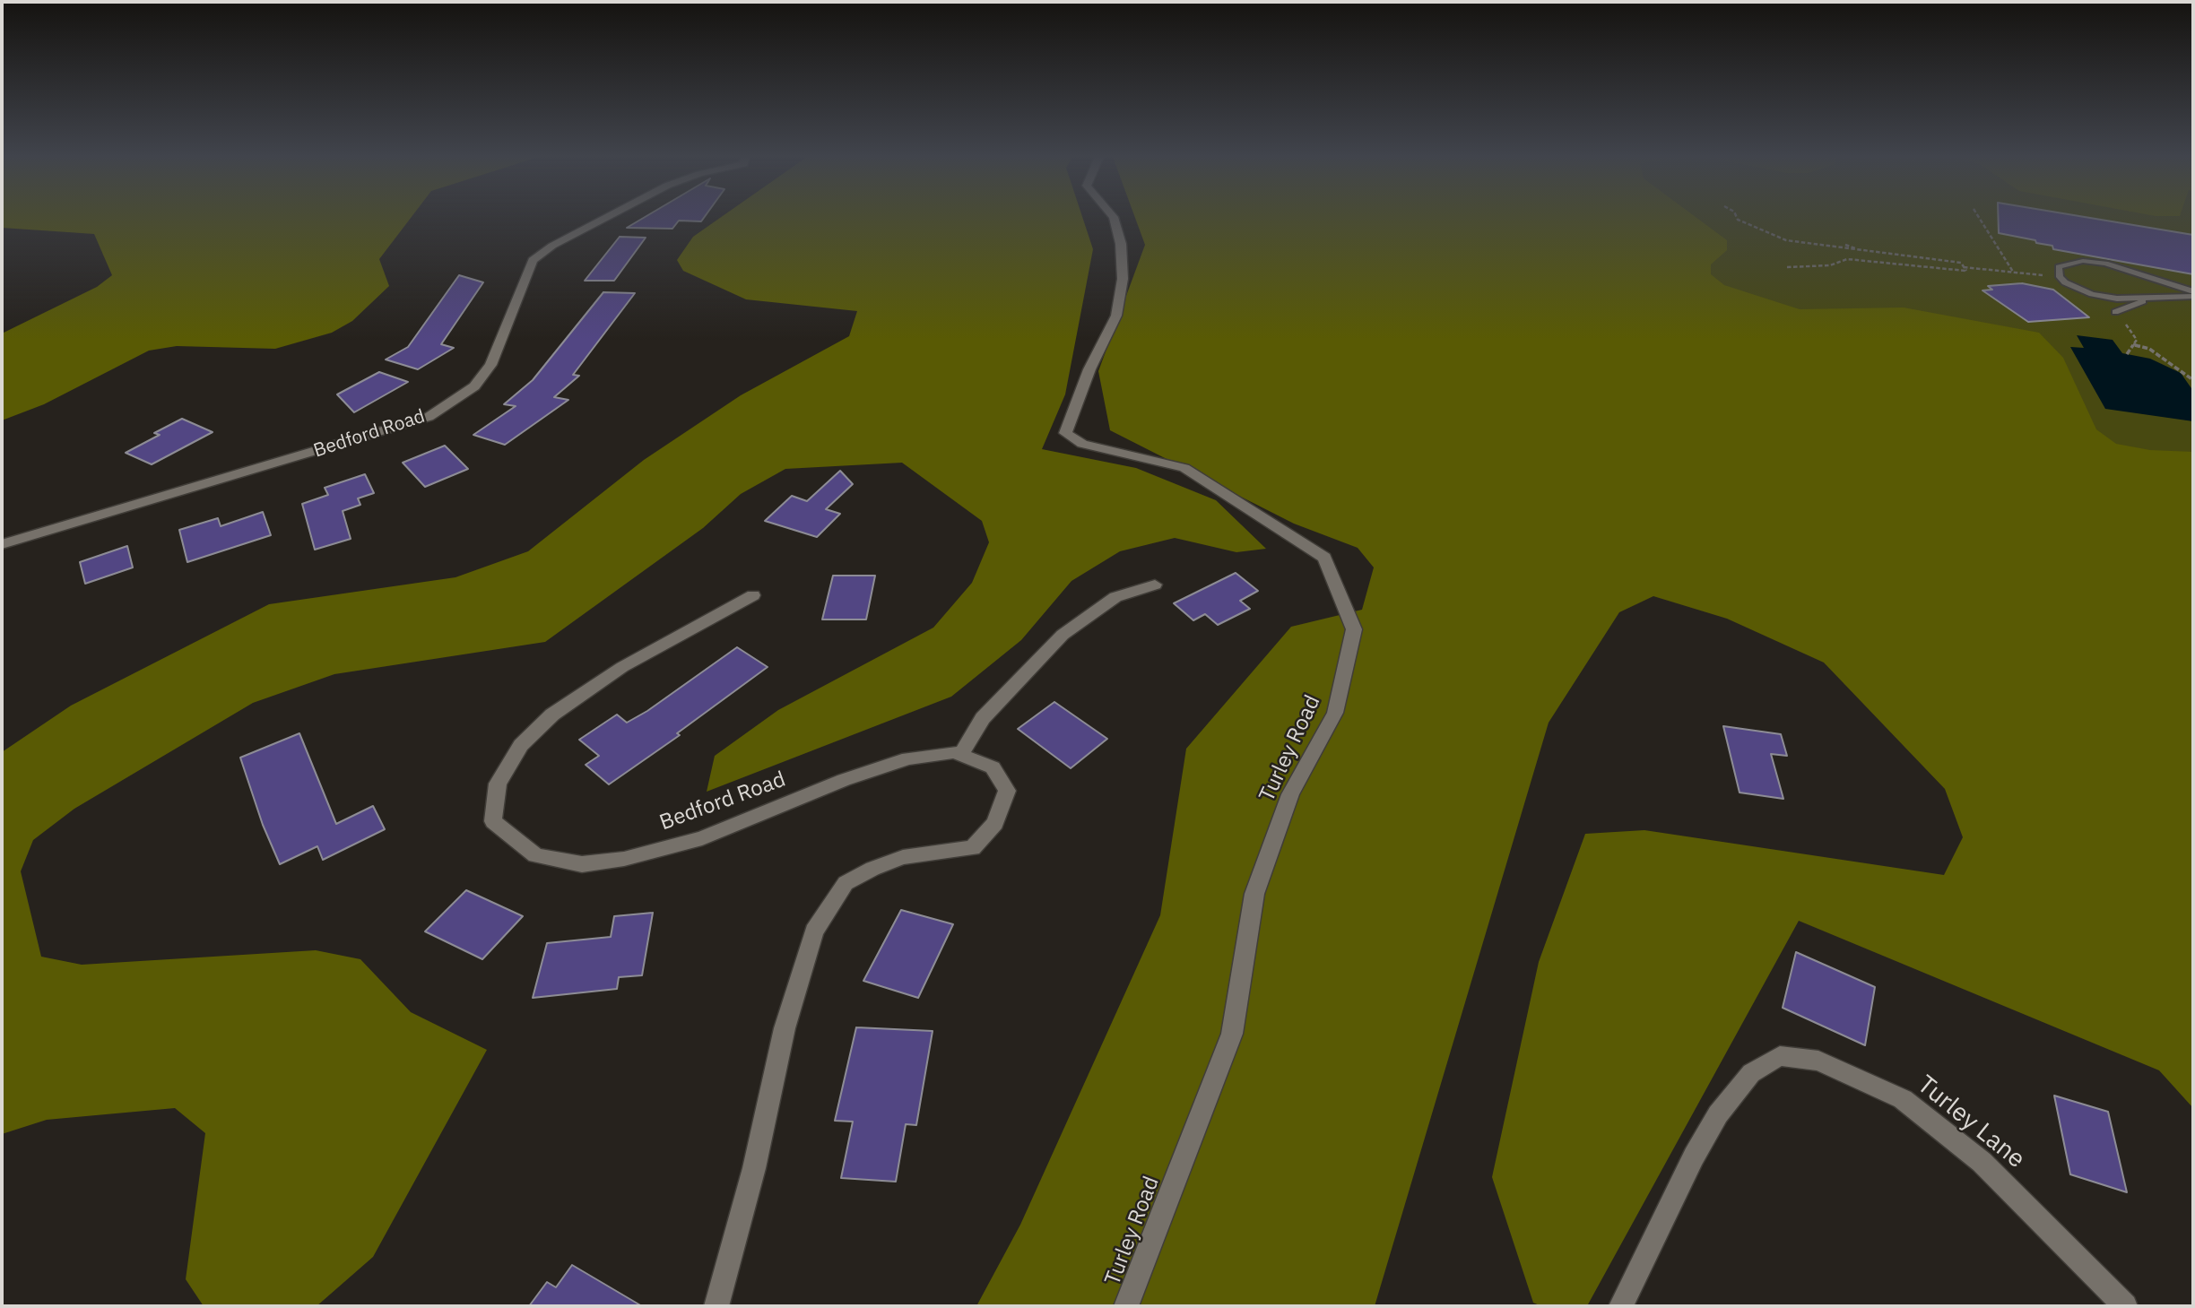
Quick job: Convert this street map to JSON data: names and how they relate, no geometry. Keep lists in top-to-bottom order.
{
  "streets": {
    "street": ["Bedford Road", "Turley Road", "Turley Lane"]
  }
}
